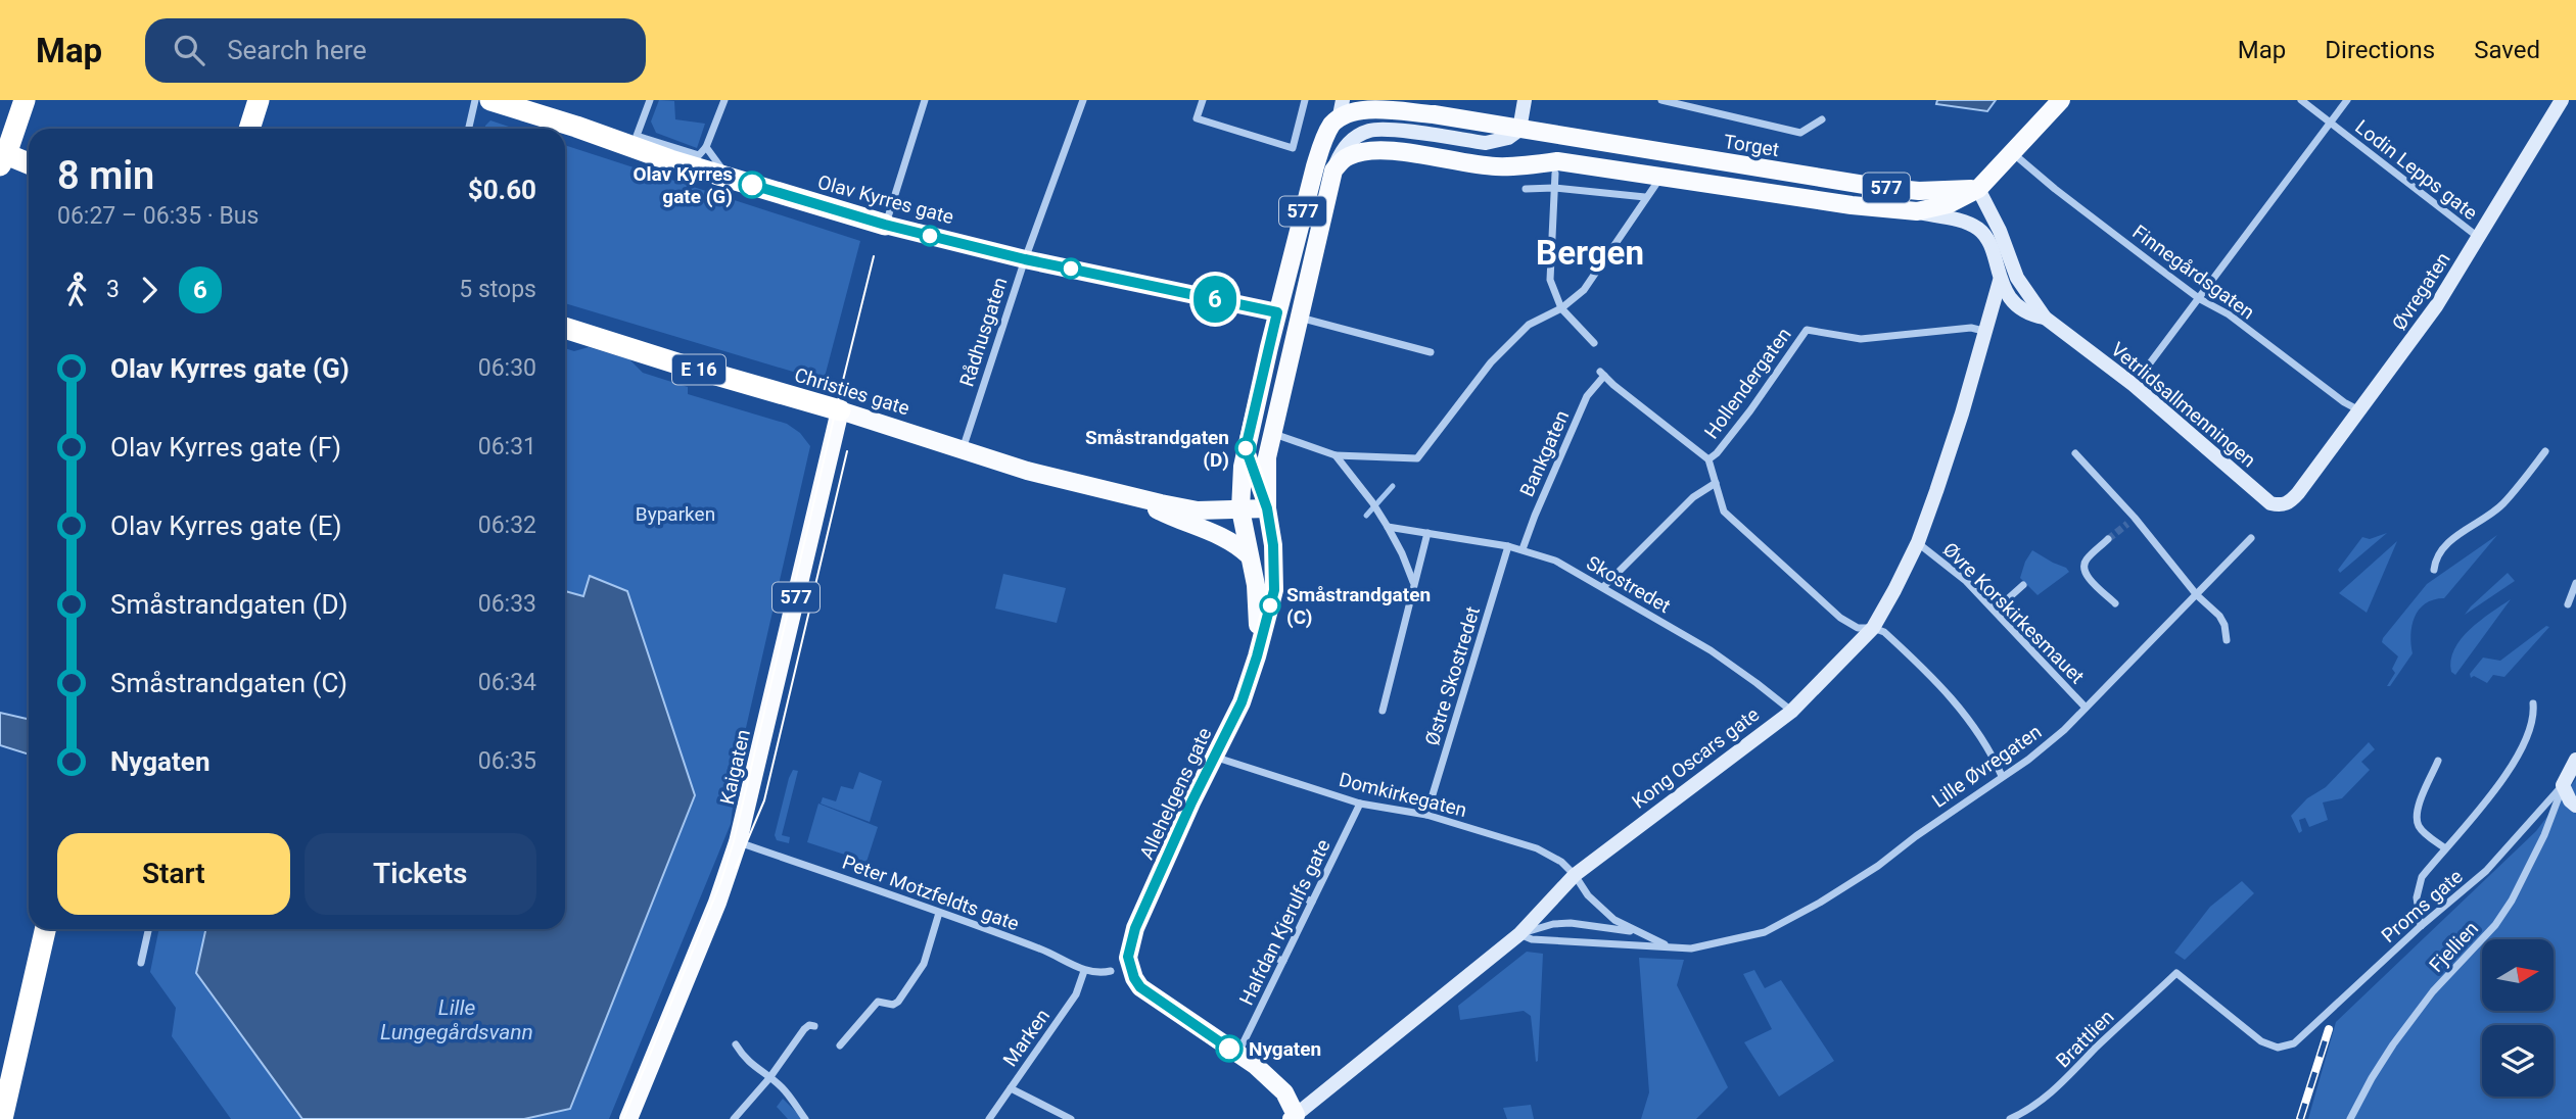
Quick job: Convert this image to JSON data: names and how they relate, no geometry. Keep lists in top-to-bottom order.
{
  "streets": {
    "highway": ["Olav Kyrres gate", "E 16", "Christies gate"],
    "main road": [
      "Torget",
      "577",
      "Øvregaten",
      "Vetrlidsallmenningen",
      "Kong Oscars gate",
      "Kaigaten",
      "Allehelgens gate"
    ],
    "street": [
      "Lodin Lepps gate",
      "Finnegårdsgaten",
      "Rådhusgaten",
      "Hollendergaten",
      "Bankgaten",
      "Skostredet",
      "Øvre Korskirkesmauet",
      "Østre Skostredet",
      "Lille Øvregaten",
      "Domkirkegaten",
      "Peter Motzfeldts gate",
      "Proms gate",
      "Halfdan Kjerulfs gate",
      "Fjellien",
      "Marken",
      "Brattlien"
    ]
  },
  "crossings": [
    ["Torget", "577"],
    ["Lodin Lepps gate", "Øvregaten"],
    ["577", "Olav Kyrres gate"],
    ["577", "Finnegårdsgaten"],
    ["577", "Christies gate"],
    ["577", "Allehelgens gate"],
    ["Olav Kyrres gate", "Rådhusgaten"],
    ["Finnegårdsgaten", "Øvregaten"],
    ["Øvregaten", "Vetrlidsallmenningen"],
    ["Rådhusgaten", "Christies gate"],
    ["Hollendergaten", "Bankgaten"],
    ["Hollendergaten", "Kong Oscars gate"],
    ["Christies gate", "Kaigaten"],
    ["Christies gate", "Allehelgens gate"],
    ["Bankgaten", "Skostredet"],
    ["Skostredet", "Østre Skostredet"],
    ["Skostredet", "Kong Oscars gate"],
    ["Øvre Korskirkesmauet", "Kong Oscars gate"],
    ["Øvre Korskirkesmauet", "Lille Øvregaten"],
    ["Østre Skostredet", "Domkirkegaten"],
    ["Kong Oscars gate", "Domkirkegaten"],
    ["Kaigaten", "Peter Motzfeldts gate"],
    ["Allehelgens gate", "Domkirkegaten"],
    ["Allehelgens gate", "Halfdan Kjerulfs gate"],
    ["Domkirkegaten", "Halfdan Kjerulfs gate"],
    ["Peter Motzfeldts gate", "Marken"],
    ["Proms gate", "Fjellien"],
    ["Proms gate", "Brattlien"]
  ],
  "districts": ["Bergen"],
  "water": ["Lille Lungegårdsvann"],
  "parks": ["Byparken"],
  "places": [
    "Olav Kyrres gate (G)",
    "Småstrandgaten (D)",
    "Småstrandgaten (C)",
    "Nygaten"
  ],
  "lines": ["bus line 6"],
  "north": "right",
  "page": {
    "header": "Map",
    "search": "Search here",
    "nav": ["Map", "Directions", "Saved"],
    "on_map": "6",
    "heading": ["8 min", "06:27 – 06:35 · Bus", "$0.60"],
    "legs": ["3", "6", "5 stops"],
    "list": [
      {
        "name": "Olav Kyrres gate (G)",
        "value": "06:30"
      },
      {
        "name": "Olav Kyrres gate (F)",
        "value": "06:31"
      },
      {
        "name": "Olav Kyrres gate (E)",
        "value": "06:32"
      },
      {
        "name": "Småstrandgaten (D)",
        "value": "06:33"
      },
      {
        "name": "Småstrandgaten (C)",
        "value": "06:34"
      },
      {
        "name": "Nygaten",
        "value": "06:35"
      }
    ],
    "buttons": ["Start", "Tickets"]
  }
}
